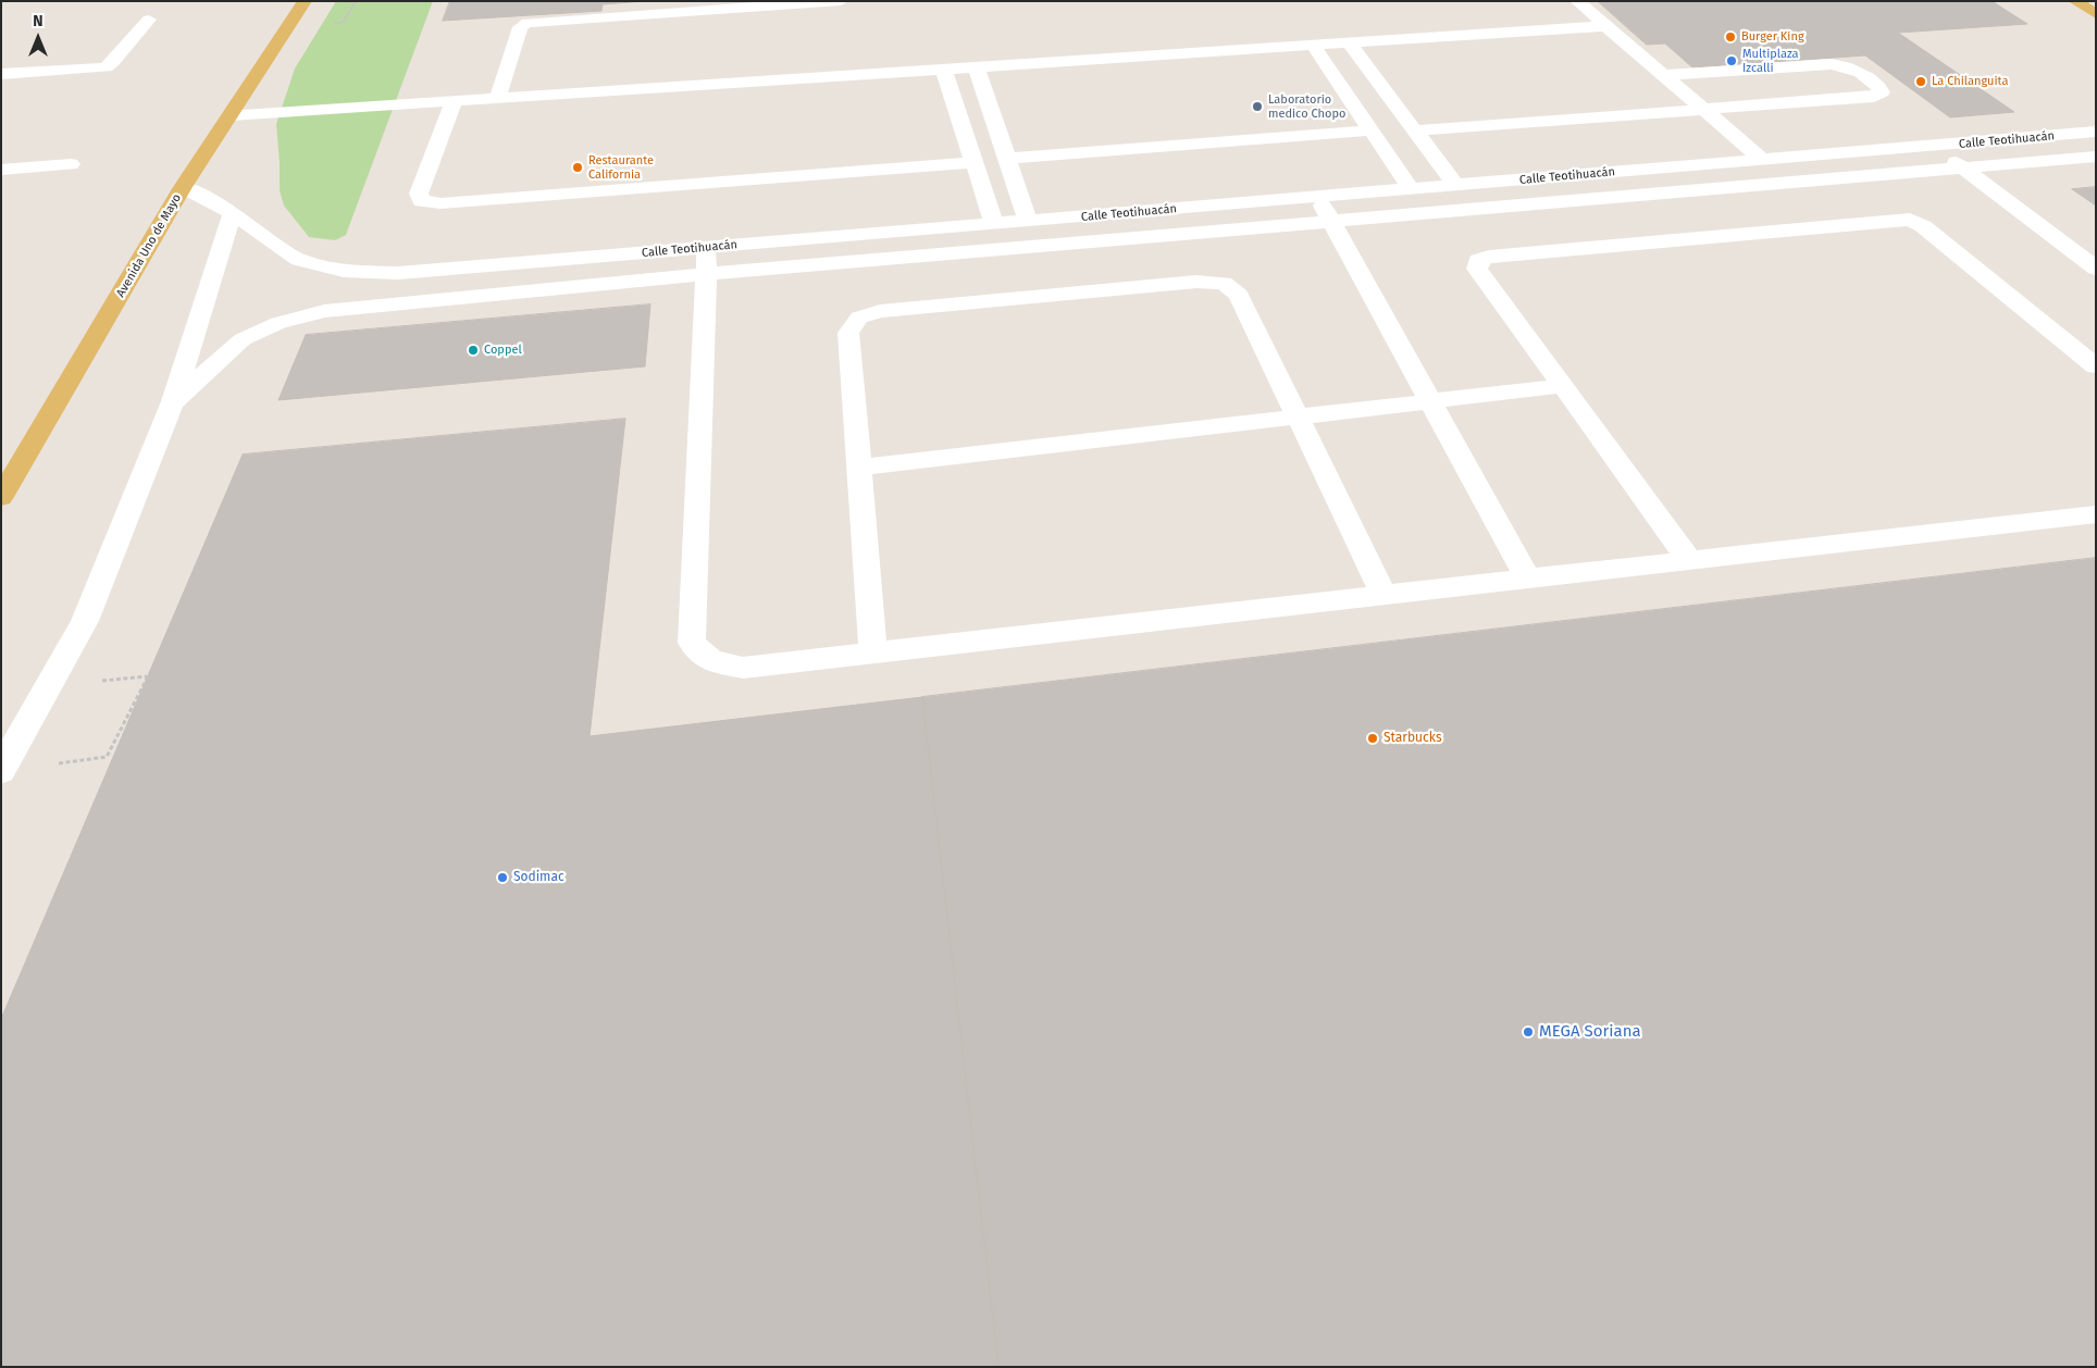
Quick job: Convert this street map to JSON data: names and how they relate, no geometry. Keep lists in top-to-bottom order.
{
  "streets": {
    "main road": ["Avenida Uno de Mayo"],
    "street": ["Calle Teotihuacán"]
  },
  "crossings": [
    ["Calle Teotihuacán", "Avenida Uno de Mayo"]
  ],
  "places": [
    "Burger King",
    "Multiplaza Izcalli",
    "La Chilanguita",
    "Laboratorio medico Chopo",
    "Restaurante California",
    "Coppel",
    "Starbucks",
    "Sodimac",
    "MEGA Soriana"
  ],
  "north": "top"
}
